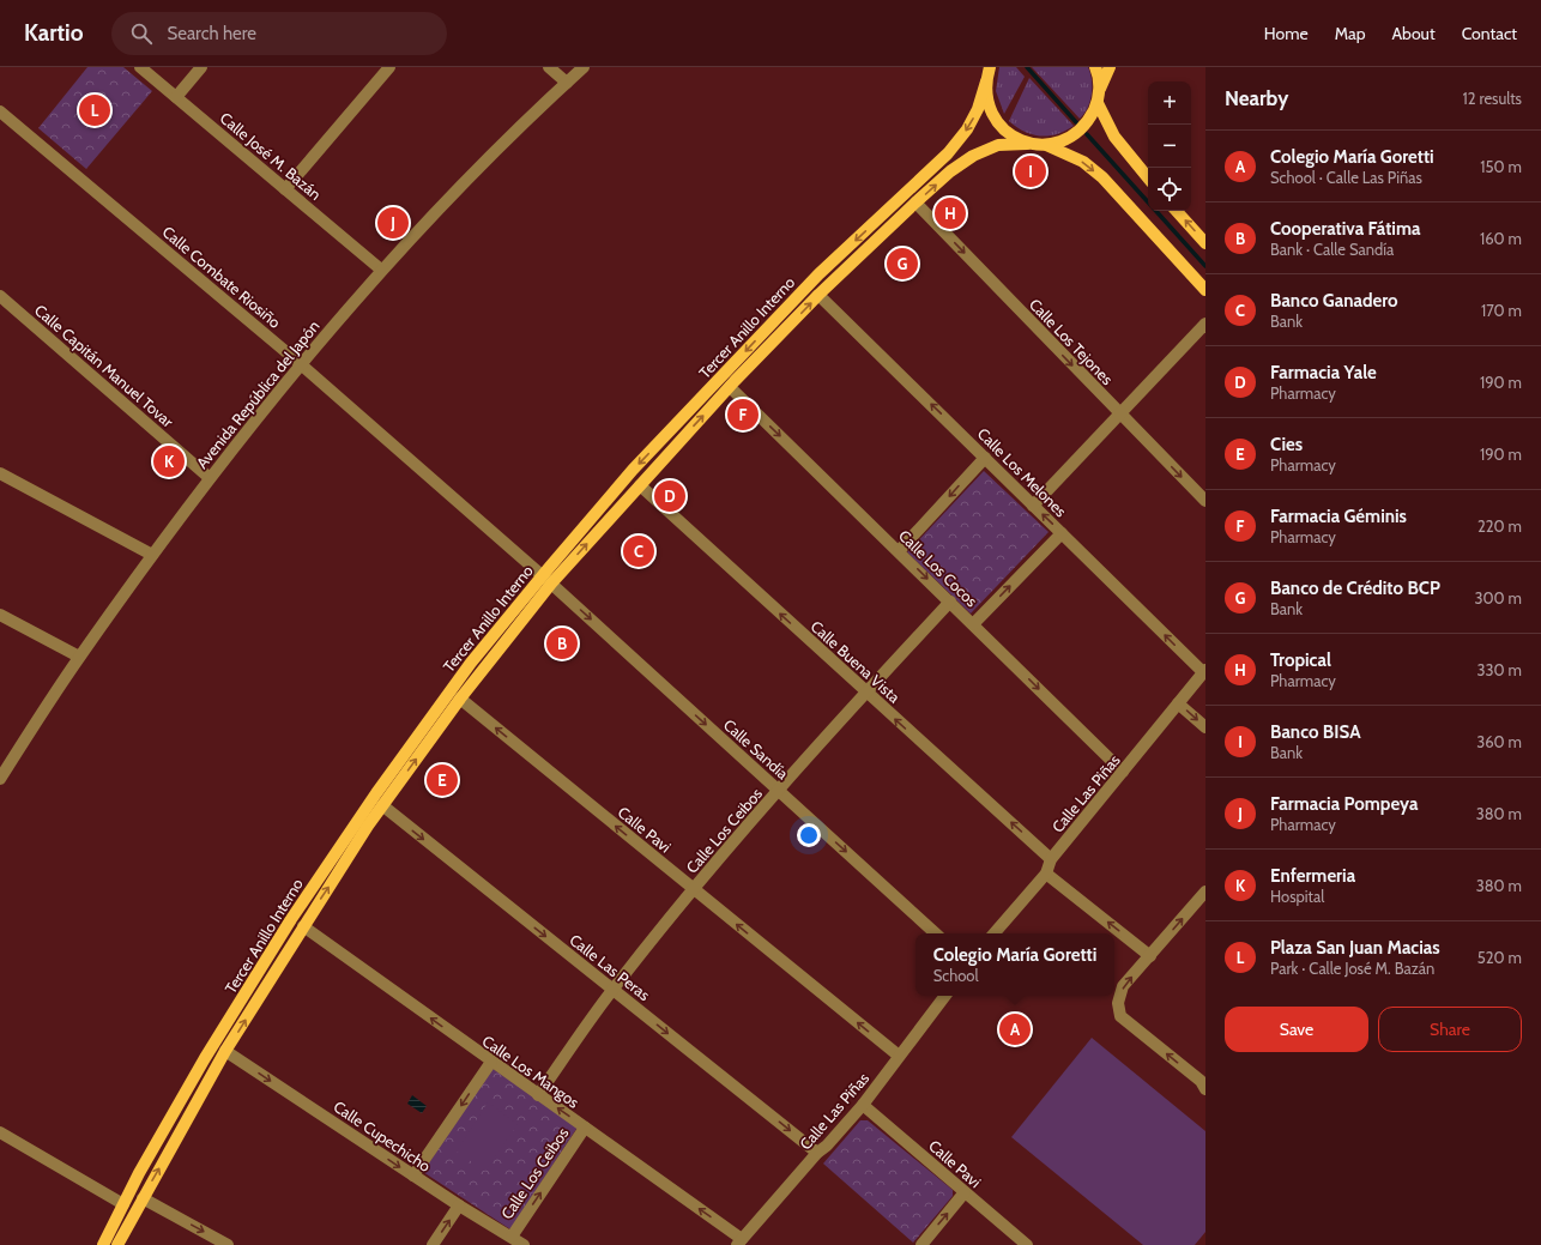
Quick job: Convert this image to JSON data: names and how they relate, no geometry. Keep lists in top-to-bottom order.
{
  "streets": {
    "main road": ["Tercer Anillo Interno"],
    "street": [
      "Calle José M. Bazán",
      "Calle Combate Riosiño",
      "Calle Los Tejones",
      "Calle Capitán Manuel Tovar",
      "Avenida República del Japón",
      "Calle Los Melones",
      "Calle Los Cocos",
      "Calle Buena Vista",
      "Calle Sandía",
      "Calle Las Piñas",
      "Calle Pavi",
      "Calle Los Ceibos",
      "Calle Las Peras",
      "Calle Los Mangos",
      "Calle Cupechicho"
    ]
  },
  "crossings": [
    ["Calle José M. Bazán", "Avenida República del Japón"],
    ["Calle Combate Riosiño", "Tercer Anillo Interno"],
    ["Calle Combate Riosiño", "Avenida República del Japón"],
    ["Calle Combate Riosiño", "Calle Sandía"],
    ["Tercer Anillo Interno", "Calle Los Tejones"],
    ["Tercer Anillo Interno", "Calle Los Melones"],
    ["Tercer Anillo Interno", "Calle Los Cocos"],
    ["Tercer Anillo Interno", "Calle Buena Vista"],
    ["Tercer Anillo Interno", "Calle Sandía"],
    ["Tercer Anillo Interno", "Calle Pavi"],
    ["Tercer Anillo Interno", "Calle Las Peras"],
    ["Tercer Anillo Interno", "Calle Los Mangos"],
    ["Tercer Anillo Interno", "Calle Cupechicho"],
    ["Calle Capitán Manuel Tovar", "Avenida República del Japón"],
    ["Calle Los Melones", "Calle Las Piñas"],
    ["Calle Los Cocos", "Calle Las Piñas"],
    ["Calle Los Cocos", "Calle Los Ceibos"],
    ["Calle Buena Vista", "Calle Las Piñas"],
    ["Calle Buena Vista", "Calle Los Ceibos"],
    ["Calle Sandía", "Calle Los Ceibos"],
    ["Calle Las Piñas", "Calle Pavi"],
    ["Calle Las Piñas", "Calle Las Peras"],
    ["Calle Las Piñas", "Calle Los Mangos"],
    ["Calle Pavi", "Calle Los Ceibos"],
    ["Calle Los Ceibos", "Calle Las Peras"],
    ["Calle Los Ceibos", "Calle Los Mangos"],
    ["Calle Los Ceibos", "Calle Cupechicho"]
  ],
  "one_way": [
    "Calle Los Tejones",
    "Calle Los Melones",
    "Calle Los Cocos",
    "Calle Buena Vista",
    "Calle Sandía",
    "Calle Pavi",
    "Calle Las Peras",
    "Calle Los Mangos",
    "Calle Cupechicho"
  ],
  "page": {
    "header": "Kartio",
    "search": "Search here",
    "nav": [
      "Home",
      "Map",
      "About",
      "Contact"
    ],
    "heading": ["Nearby", "12 results"],
    "map_buttons": ["+", "−"],
    "pins": [
      "L",
      "I",
      "H",
      "J",
      "G",
      "F",
      "K",
      "D",
      "C",
      "B",
      "E",
      "A"
    ],
    "list": [
      {
        "mark": "A",
        "name": "Colegio María Goretti",
        "note": "School · Calle Las Piñas",
        "value": "150 m"
      },
      {
        "mark": "B",
        "name": "Cooperativa Fátima",
        "note": "Bank · Calle Sandía",
        "value": "160 m"
      },
      {
        "mark": "C",
        "name": "Banco Ganadero",
        "note": "Bank",
        "value": "170 m"
      },
      {
        "mark": "D",
        "name": "Farmacia Yale",
        "note": "Pharmacy",
        "value": "190 m"
      },
      {
        "mark": "E",
        "name": "Cies",
        "note": "Pharmacy",
        "value": "190 m"
      },
      {
        "mark": "F",
        "name": "Farmacia Géminis",
        "note": "Pharmacy",
        "value": "220 m"
      },
      {
        "mark": "G",
        "name": "Banco de Crédito BCP",
        "note": "Bank",
        "value": "300 m"
      },
      {
        "mark": "H",
        "name": "Tropical",
        "note": "Pharmacy",
        "value": "330 m"
      },
      {
        "mark": "I",
        "name": "Banco BISA",
        "note": "Bank",
        "value": "360 m"
      },
      {
        "mark": "J",
        "name": "Farmacia Pompeya",
        "note": "Pharmacy",
        "value": "380 m"
      },
      {
        "mark": "K",
        "name": "Enfermeria",
        "note": "Hospital",
        "value": "380 m"
      },
      {
        "mark": "L",
        "name": "Plaza San Juan Macias",
        "note": "Park · Calle José M. Bazán",
        "value": "520 m"
      }
    ],
    "popup": ["Colegio María Goretti", "School"],
    "buttons": ["Save", "Share"]
  }
}
